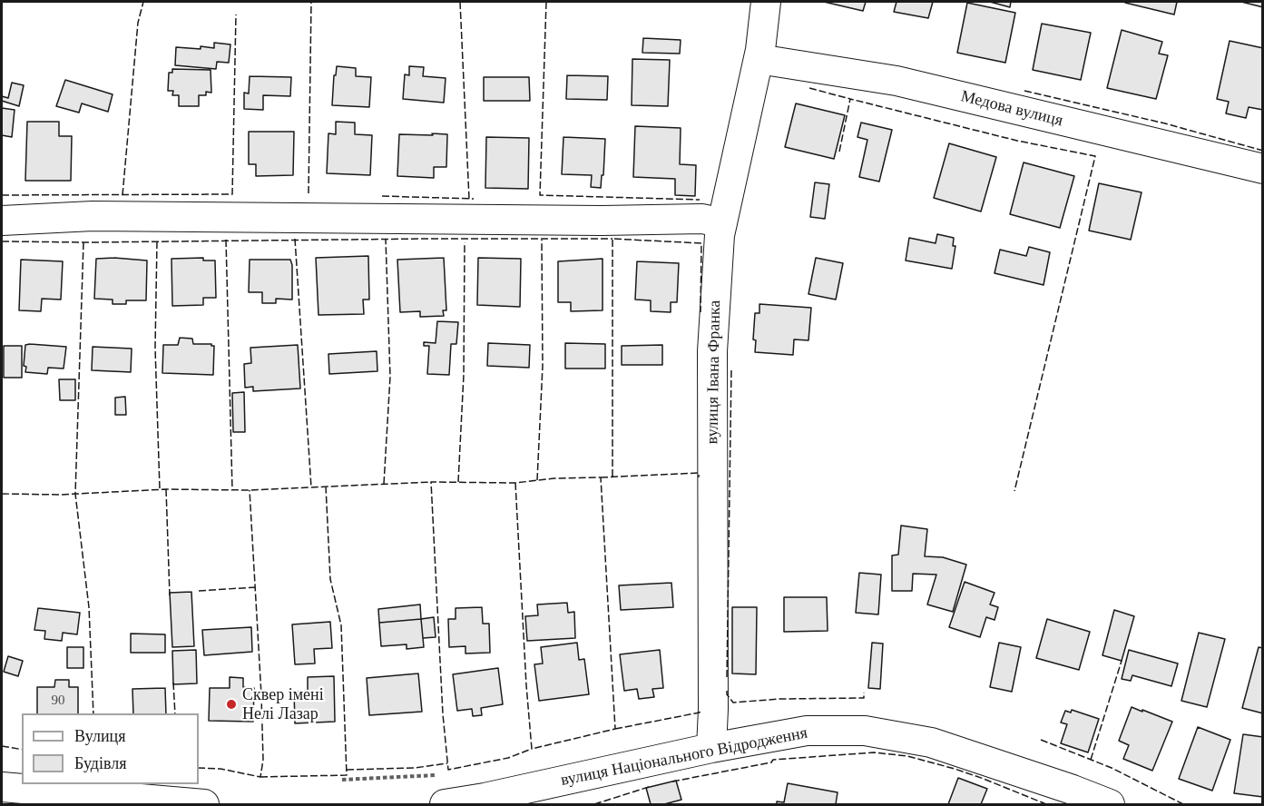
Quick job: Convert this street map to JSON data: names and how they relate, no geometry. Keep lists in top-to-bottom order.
{
  "streets": {
    "street": ["Медова вулиця", "вулиця Івана Франка", "вулиця Національного Відродження"]
  },
  "crossings": [
    ["Медова вулиця", "вулиця Івана Франка"],
    ["вулиця Івана Франка", "вулиця Національного Відродження"]
  ],
  "places": ["Сквер імені Нелі Лазар"],
  "house_numbers": ["90"],
  "legend": ["Вулиця", "Будівля"]
}
